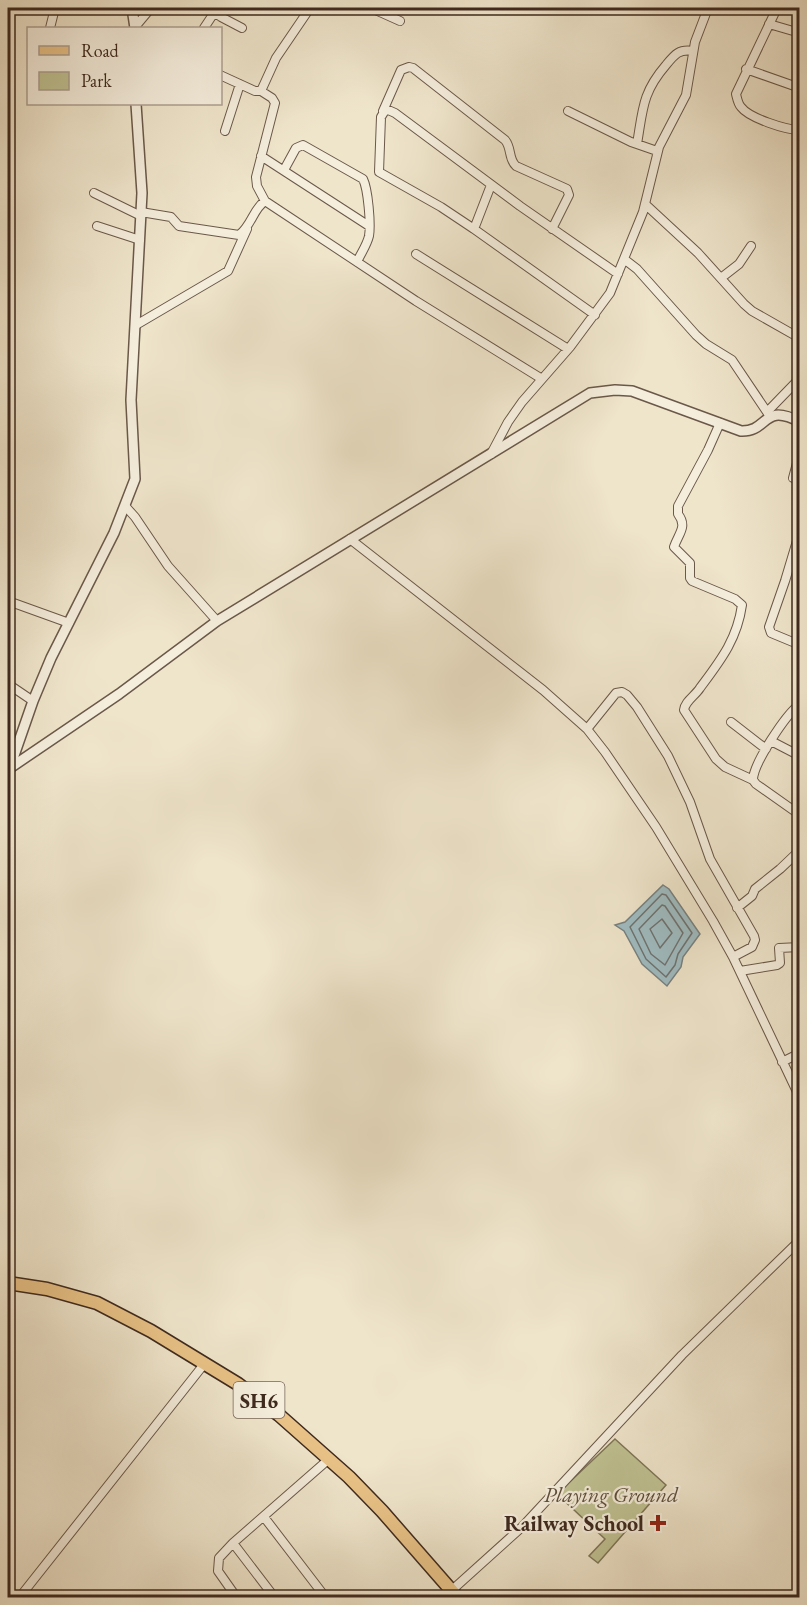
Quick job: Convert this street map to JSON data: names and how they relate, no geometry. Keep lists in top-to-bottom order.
{
  "streets": {
    "main road": ["SH6"]
  },
  "parks": ["Playing Ground"],
  "places": {
    "health": ["Railway School"]
  },
  "legend": ["Road", "Park"]
}
